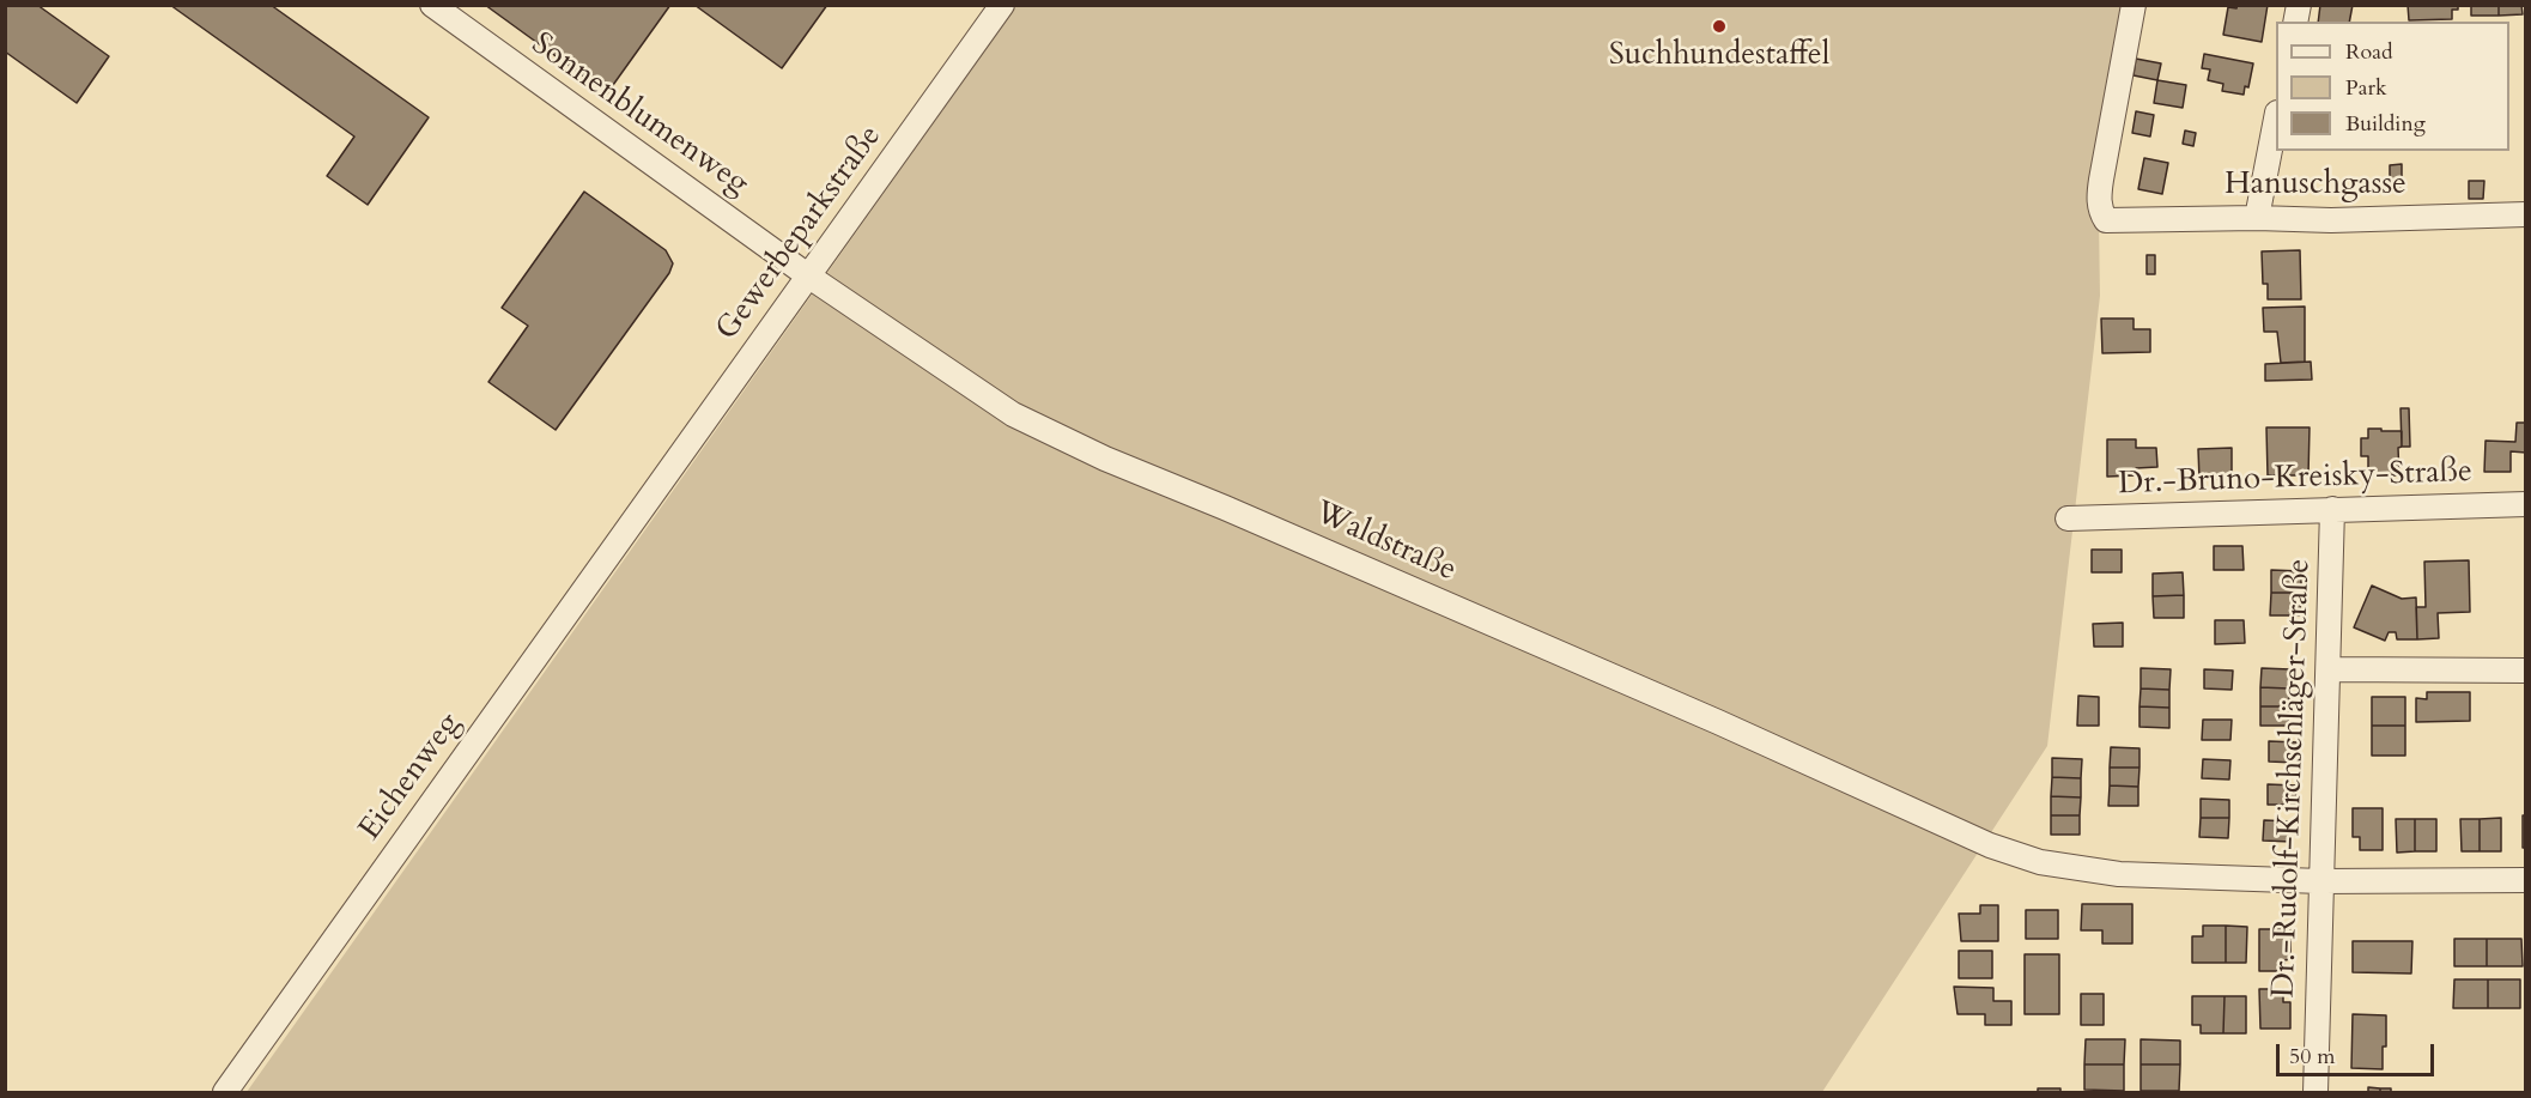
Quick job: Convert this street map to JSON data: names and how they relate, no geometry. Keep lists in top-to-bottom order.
{
  "streets": {
    "street": [
      "Sonnenblumenweg",
      "Hanuschgasse",
      "Gewerbeparkstraße",
      "Dr.-Bruno-Kreisky-Straße",
      "Waldstraße",
      "Eichenweg",
      "Dr.-Rudolf-Kirchschläger-Straße"
    ]
  },
  "crossings": [
    ["Sonnenblumenweg", "Gewerbeparkstraße"],
    ["Sonnenblumenweg", "Waldstraße"],
    ["Gewerbeparkstraße", "Waldstraße"],
    ["Gewerbeparkstraße", "Eichenweg"],
    ["Dr.-Bruno-Kreisky-Straße", "Dr.-Rudolf-Kirchschläger-Straße"],
    ["Waldstraße", "Dr.-Rudolf-Kirchschläger-Straße"]
  ],
  "places": ["Suchhundestaffel"],
  "legend": ["Road", "Park", "Building"],
  "scale_bar": "50 m"
}
